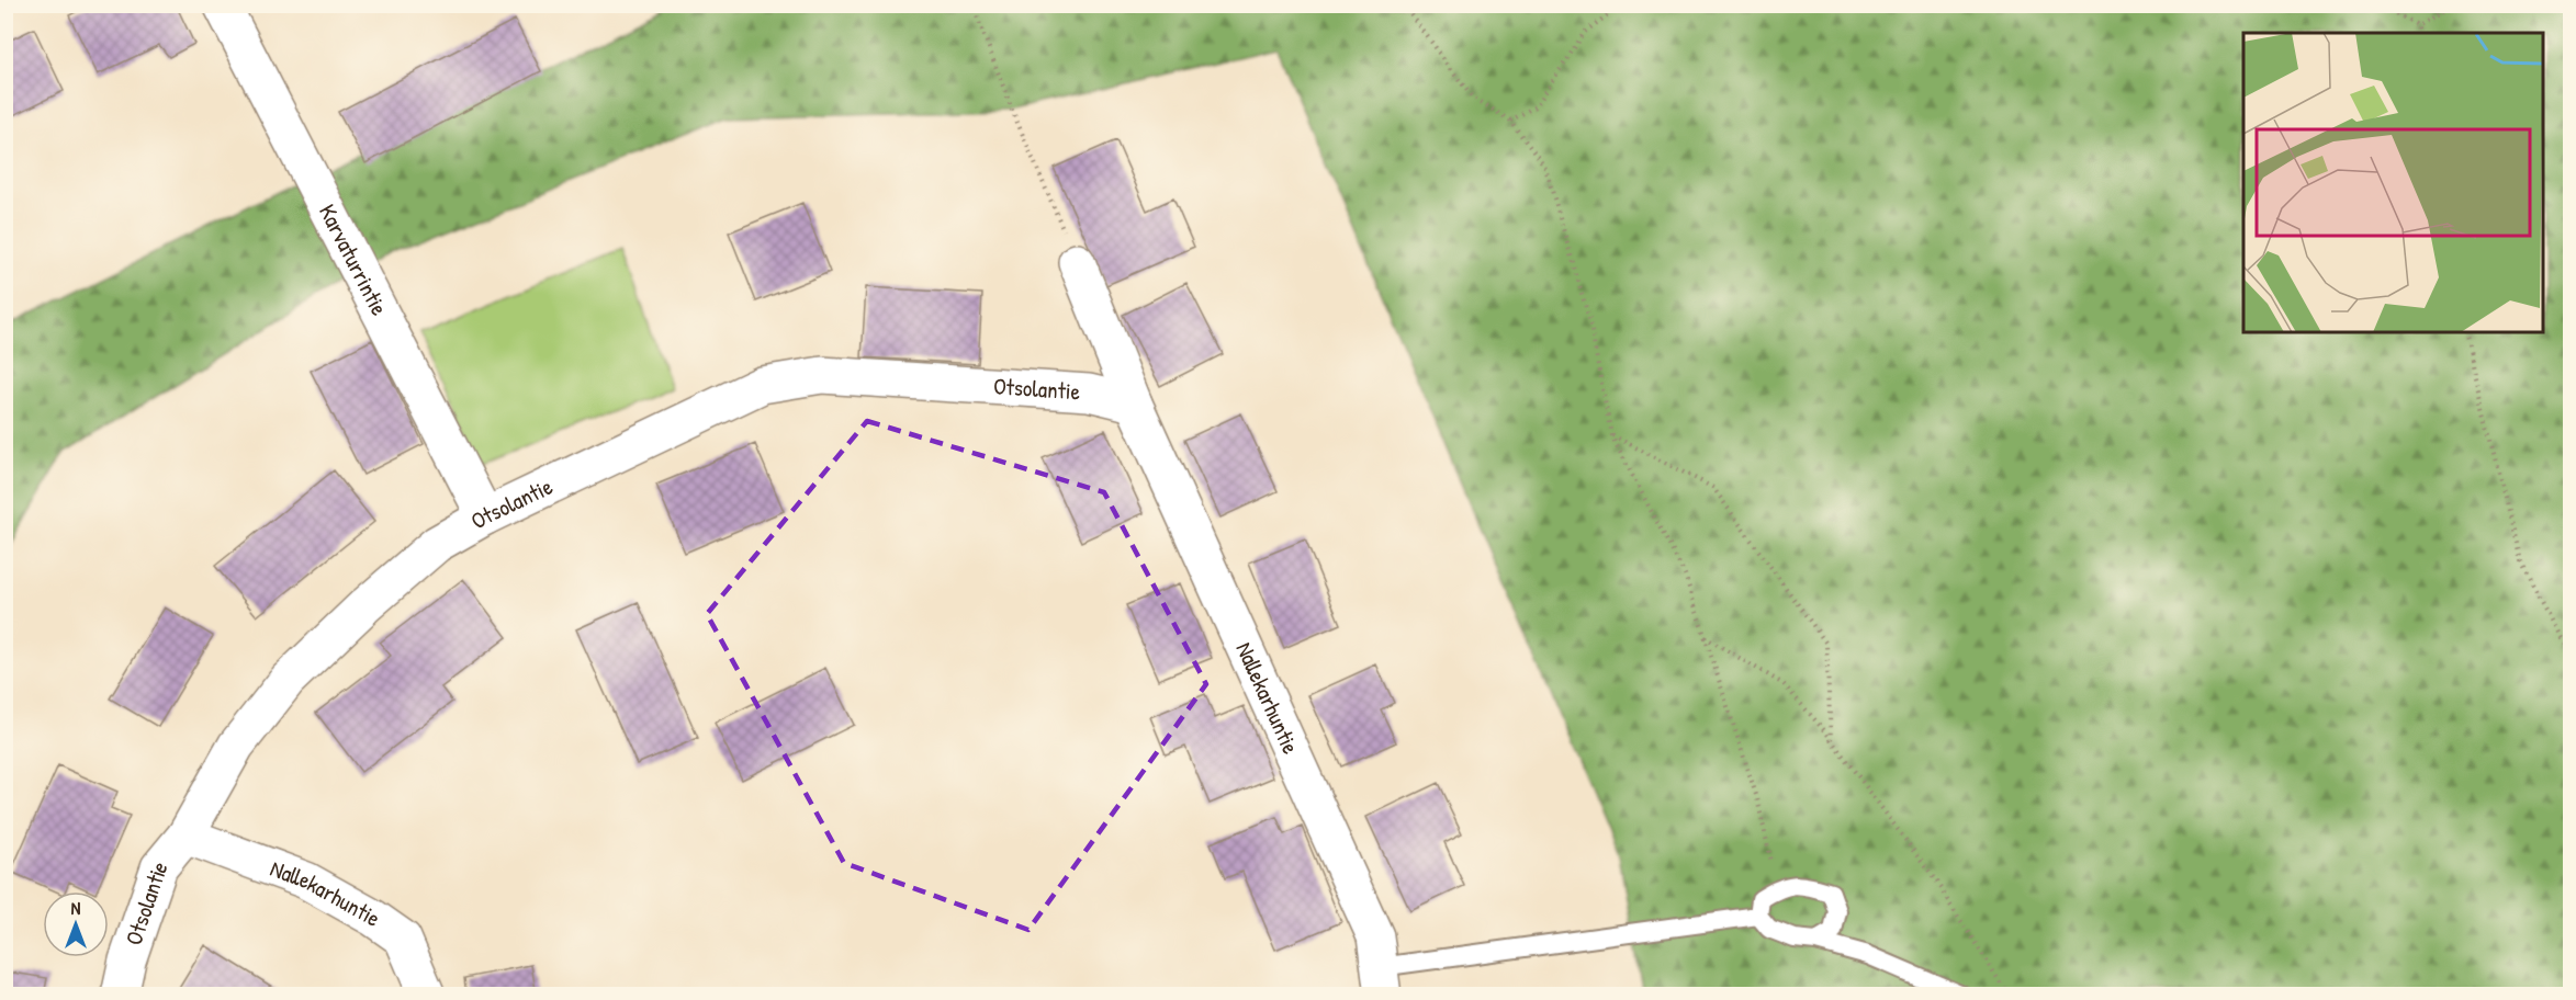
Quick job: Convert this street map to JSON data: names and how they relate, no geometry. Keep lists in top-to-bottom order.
{
  "streets": {
    "street": ["Karvaturrintie", "Otsolantie", "Nallekarhuntie"]
  },
  "crossings": [
    ["Karvaturrintie", "Otsolantie"],
    ["Otsolantie", "Nallekarhuntie"]
  ],
  "north": "top"
}
